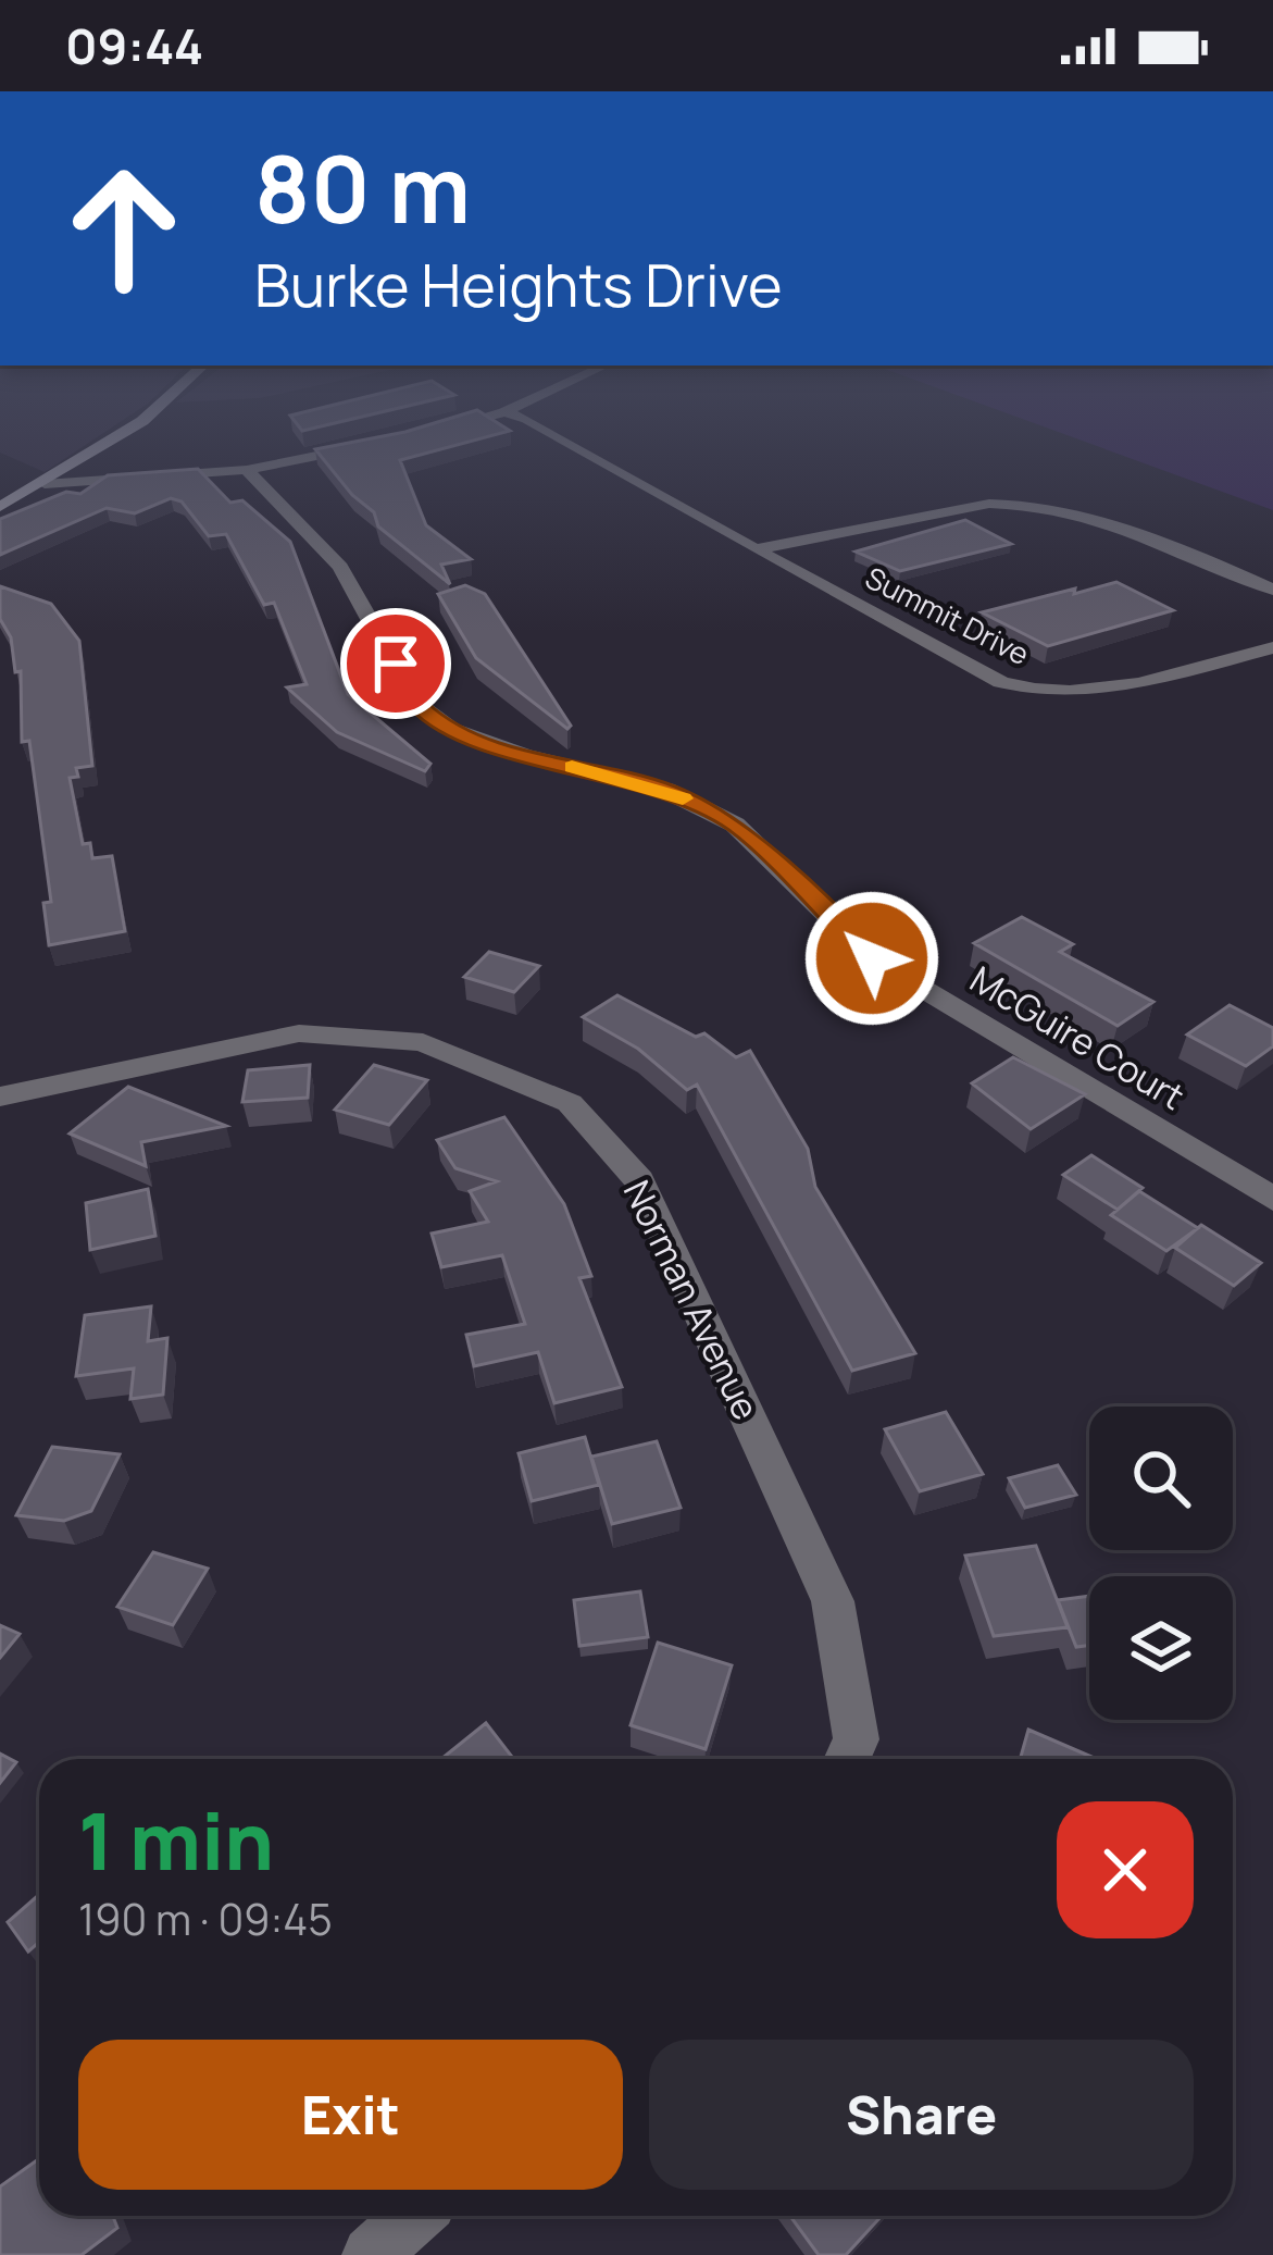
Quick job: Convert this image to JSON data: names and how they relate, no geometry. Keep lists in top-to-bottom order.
{
  "streets": {
    "street": ["Summit Drive", "McGuire Court", "Norman Avenue"]
  },
  "page": {
    "status": "09:44",
    "turn": ["80 m", "Burke Heights Drive"],
    "heading": ["1 min", "190 m · 09:45"],
    "buttons": ["Exit", "Share"]
  }
}
